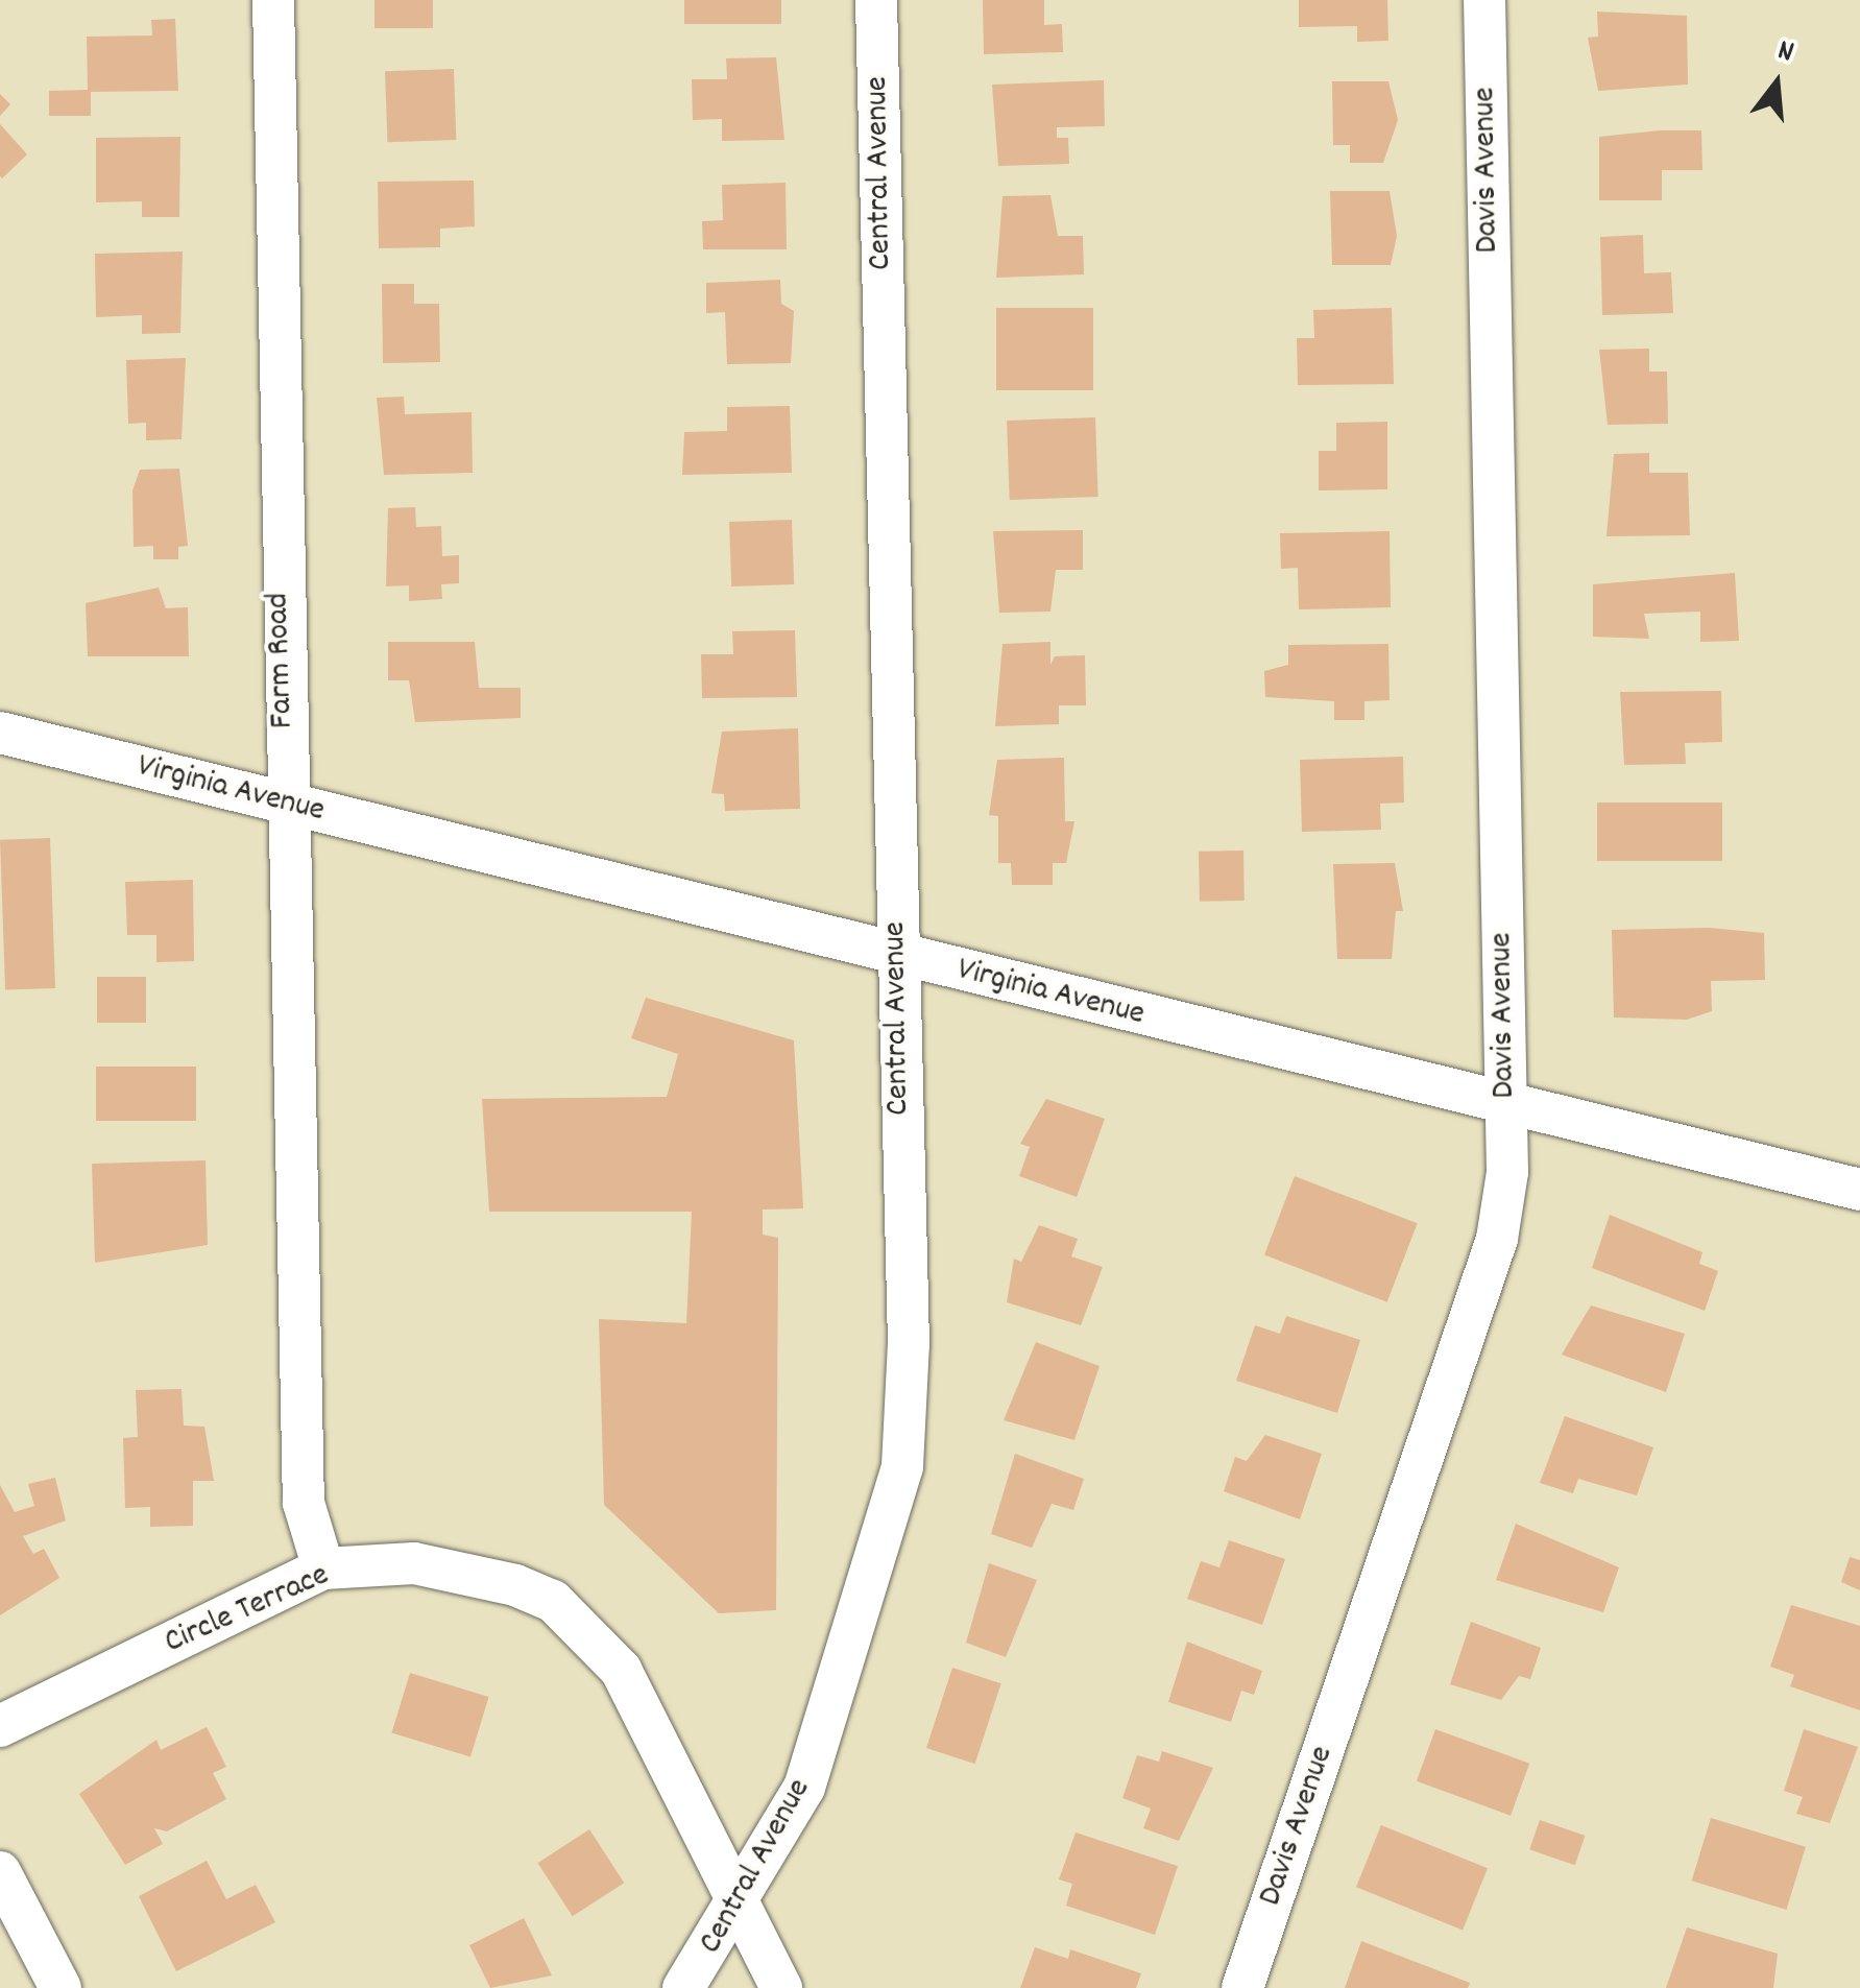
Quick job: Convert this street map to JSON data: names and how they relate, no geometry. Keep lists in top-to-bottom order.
{
  "streets": {
    "street": [
      "Davis Avenue",
      "Central Avenue",
      "Farm Road",
      "Virginia Avenue",
      "Circle Terrace"
    ]
  },
  "crossings": [
    ["Davis Avenue", "Virginia Avenue"],
    ["Central Avenue", "Virginia Avenue"],
    ["Central Avenue", "Circle Terrace"],
    ["Farm Road", "Virginia Avenue"],
    ["Farm Road", "Circle Terrace"]
  ],
  "north": "top"
}
